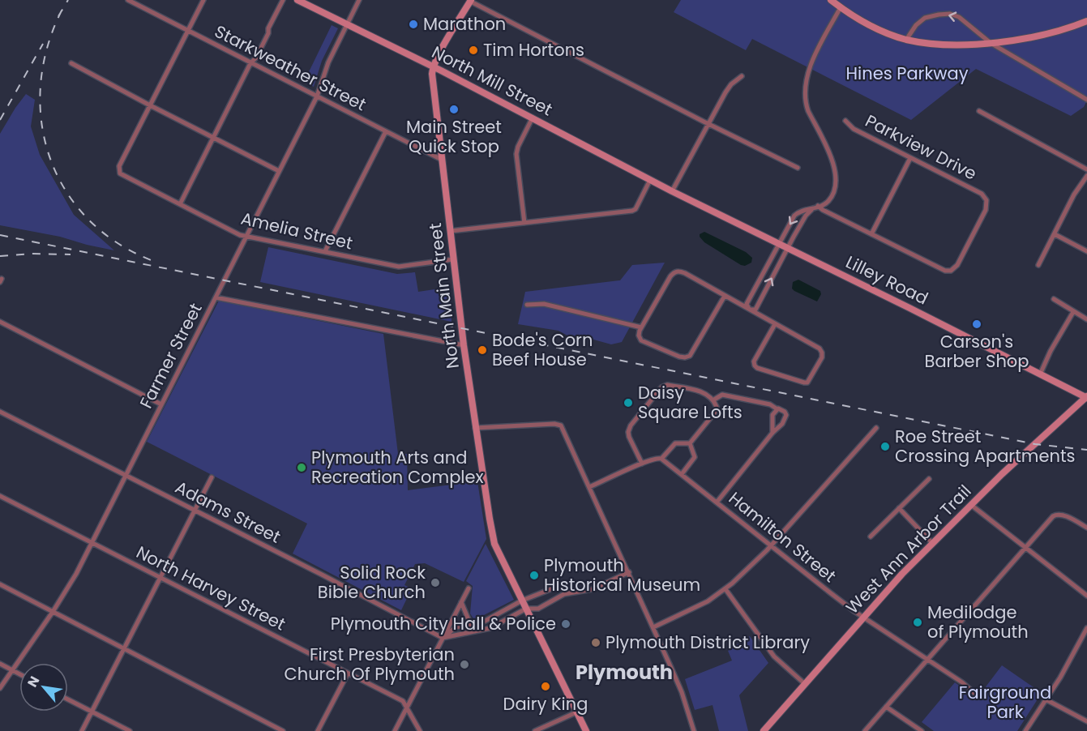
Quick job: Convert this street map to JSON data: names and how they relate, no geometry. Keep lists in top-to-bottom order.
{
  "streets": {
    "street": [
      "Starkweather Street",
      "North Mill Street",
      "Parkview Drive",
      "Amelia Street",
      "Lilley Road",
      "North Main Street",
      "Farmer Street",
      "Adams Street",
      "Hamilton Street",
      "West Ann Arbor Trail",
      "North Harvey Street"
    ]
  },
  "crossings": [
    ["Starkweather Street", "North Main Street"],
    ["Starkweather Street", "Farmer Street"],
    ["North Mill Street", "Lilley Road"],
    ["North Mill Street", "North Main Street"],
    ["North Mill Street", "Farmer Street"],
    ["Amelia Street", "North Main Street"],
    ["Amelia Street", "Farmer Street"],
    ["Lilley Road", "West Ann Arbor Trail"],
    ["Farmer Street", "Adams Street"],
    ["Farmer Street", "North Harvey Street"],
    ["Hamilton Street", "West Ann Arbor Trail"]
  ],
  "districts": ["Plymouth"],
  "parks": ["Hines Parkway", "Fairground Park"],
  "places": [
    "Marathon",
    "Tim Hortons",
    "Main Street Quick Stop",
    "Carson's Barber Shop",
    "Bode's Corn Beef House",
    "Daisy Square Lofts",
    "Roe Street Crossing Apartments",
    "Plymouth Arts and Recreation Complex",
    "Plymouth Historical Museum",
    "Solid Rock Bible Church",
    "Medilodge of Plymouth",
    "Plymouth City Hall & Police",
    "Plymouth District Library",
    "First Presbyterian Church Of Plymouth",
    "Dairy King"
  ],
  "north": "top left"
}
